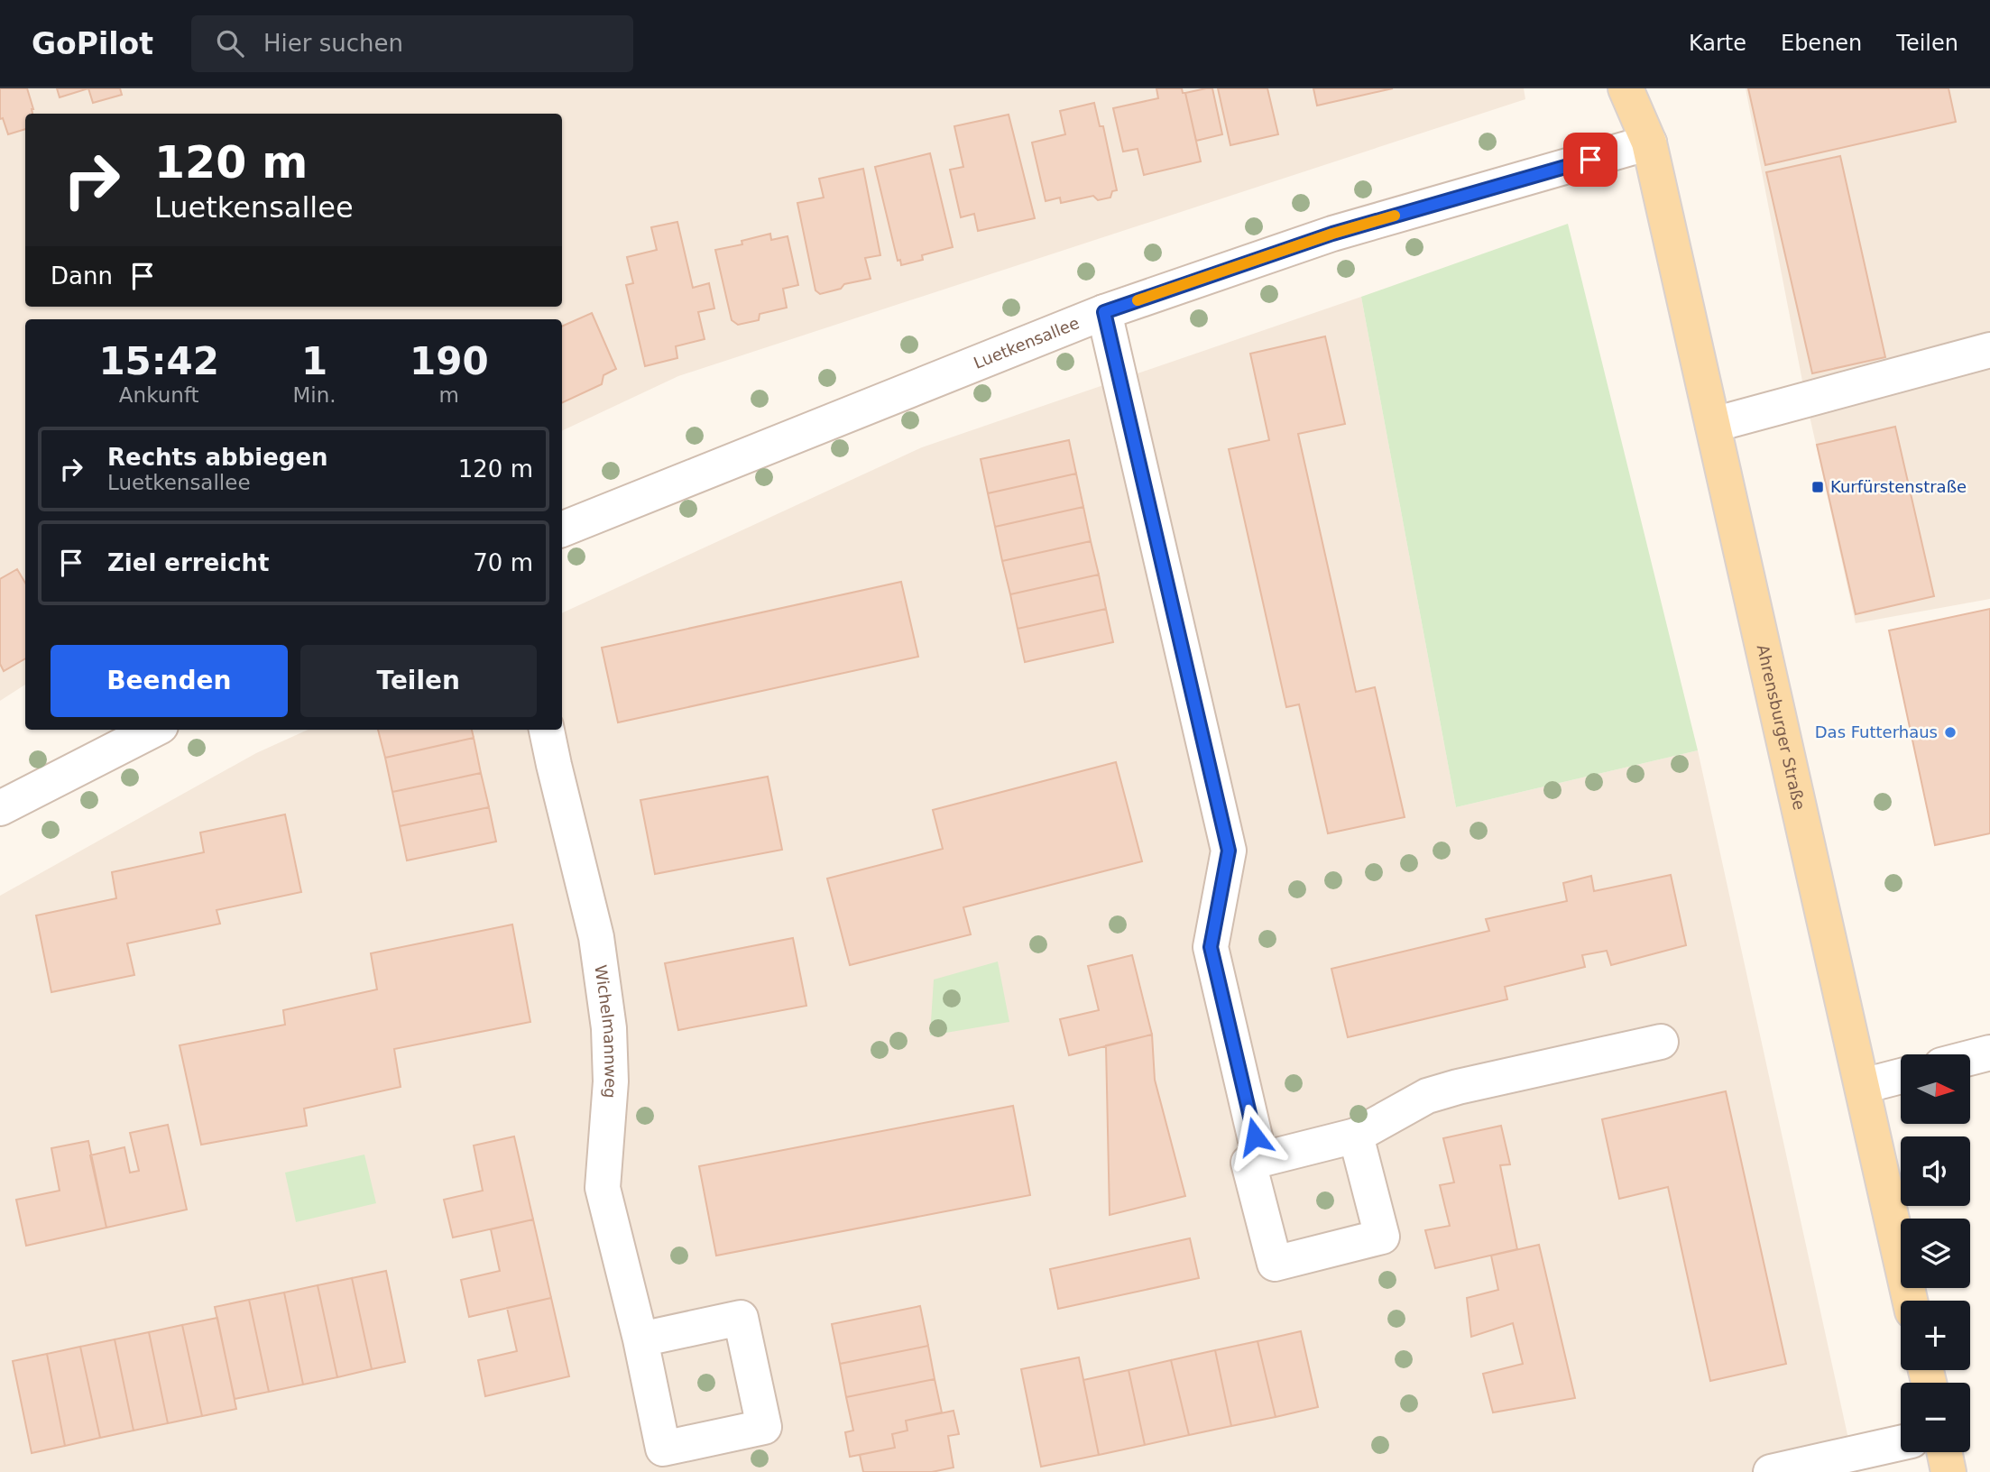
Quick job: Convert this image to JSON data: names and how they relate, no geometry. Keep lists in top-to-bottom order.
{
  "streets": {
    "main road": ["Ahrensburger Straße"],
    "street": ["Luetkensallee", "Wichelmannweg"]
  },
  "crossings": [
    ["Luetkensallee", "Ahrensburger Straße"]
  ],
  "places": {
    "transit": ["Kurfürstenstraße"],
    "other": ["Das Futterhaus"]
  },
  "north": "right",
  "page": {
    "header": "GoPilot",
    "search": "Hier suchen",
    "nav": ["Karte", "Ebenen", "Teilen"],
    "turn": ["120 m", "Luetkensallee"],
    "then": "Dann",
    "eta": [
      "15:42",
      "Ankunft",
      "1",
      "Min.",
      "190",
      "m"
    ],
    "list": [
      {
        "name": "Rechts abbiegen",
        "note": "Luetkensallee",
        "value": "120 m"
      },
      {
        "name": "Ziel erreicht",
        "value": "70 m"
      }
    ],
    "buttons": ["Beenden", "Teilen"],
    "map_buttons": ["+", "−"]
  }
}
